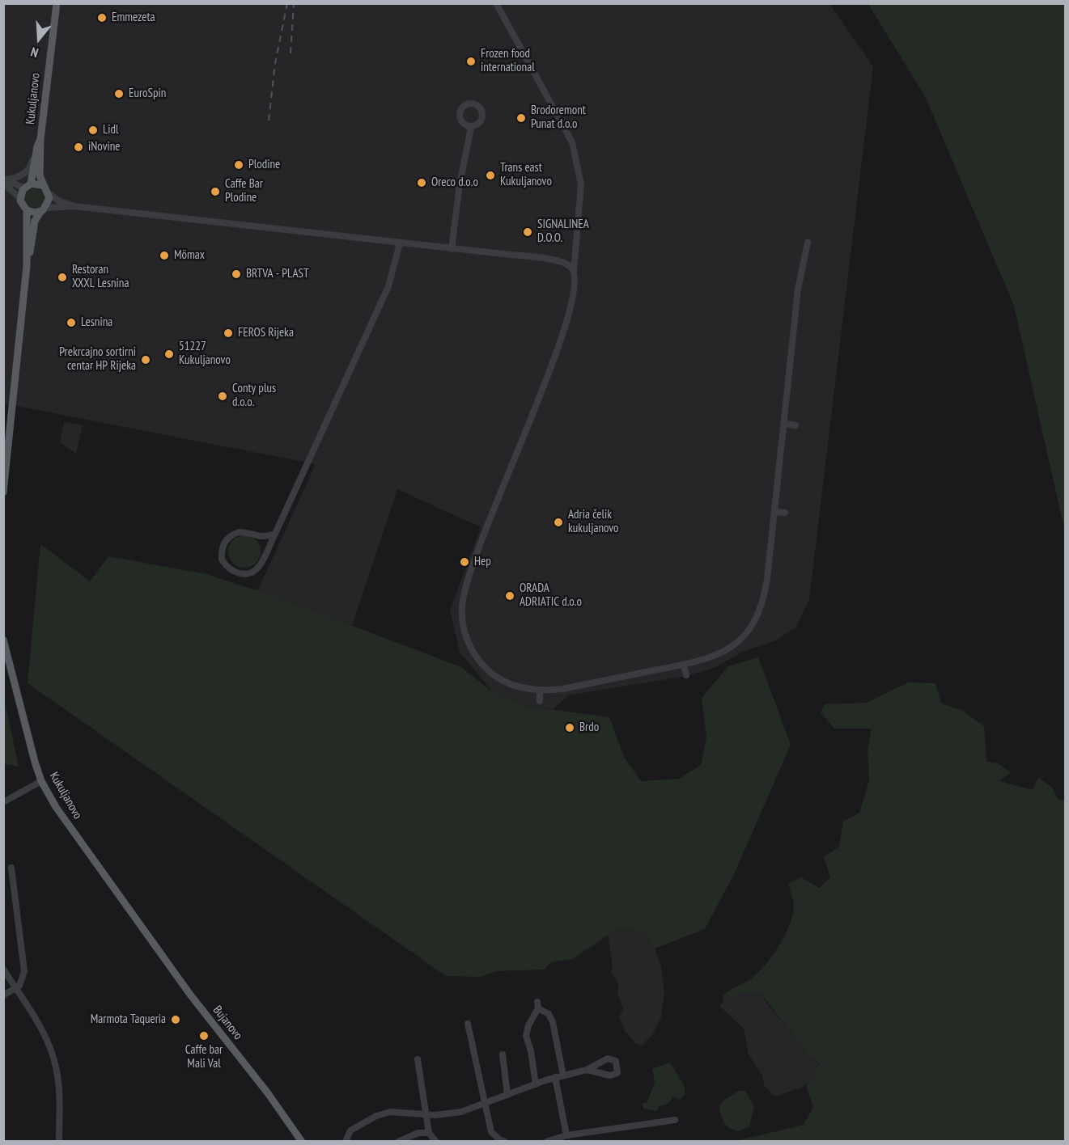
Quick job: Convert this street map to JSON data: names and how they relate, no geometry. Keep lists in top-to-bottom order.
{
  "streets": {
    "main road": ["Kukuljanovo", "Bujanovo"]
  },
  "crossings": [
    ["Kukuljanovo", "Bujanovo"]
  ],
  "places": [
    "Emmezeta",
    "Frozen food international",
    "EuroSpin",
    "Brodoremont Punat d.o.o",
    "Lidl",
    "iNovine",
    "Plodine",
    "Trans east Kukuljanovo",
    "Oreco d.o.o",
    "Caffe Bar Plodine",
    "SIGNALINEA D.O.O.",
    "Mömax",
    "BRTVA - PLAST",
    "Restoran XXXL Lesnina",
    "Lesnina",
    "FEROS Rijeka",
    "51227 Kukuljanovo",
    "Prekrcajno sortirni centar HP Rijeka",
    "Conty plus d.o.o.",
    "Adria čelik kukuljanovo",
    "Hep",
    "ORADA ADRIATIC d.o.o",
    "Brdo",
    "Marmota Taqueria",
    "Caffe bar Mali Val"
  ],
  "north": "bottom"
}
